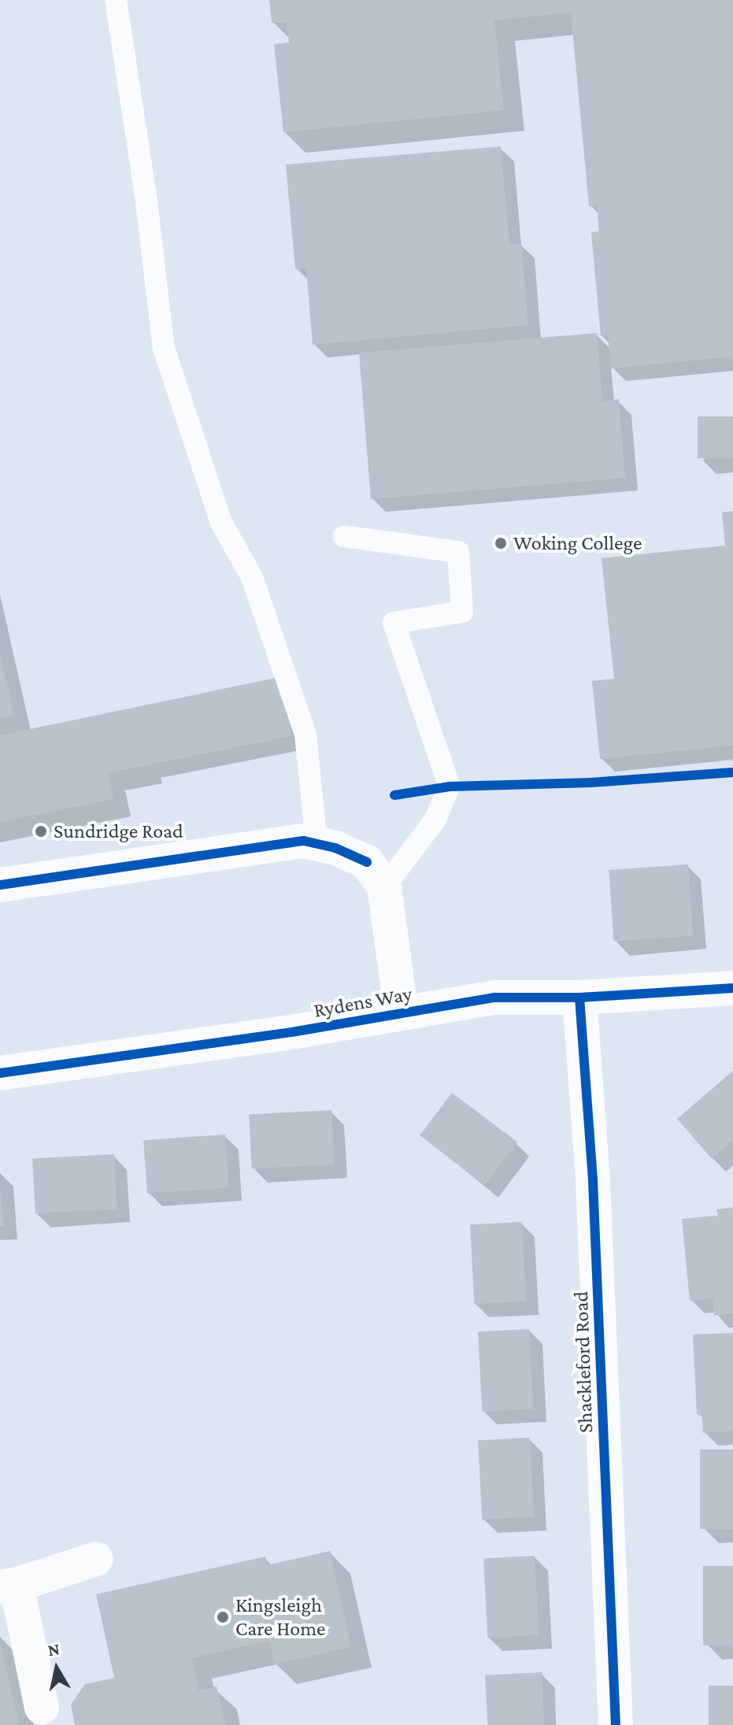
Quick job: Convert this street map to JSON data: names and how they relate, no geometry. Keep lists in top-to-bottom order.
{
  "streets": {
    "street": ["Rydens Way", "Shackleford Road"]
  },
  "crossings": [
    ["Rydens Way", "Shackleford Road"]
  ],
  "places": ["Woking College", "Sundridge Road", "Kingsleigh Care Home"],
  "north": "top"
}
